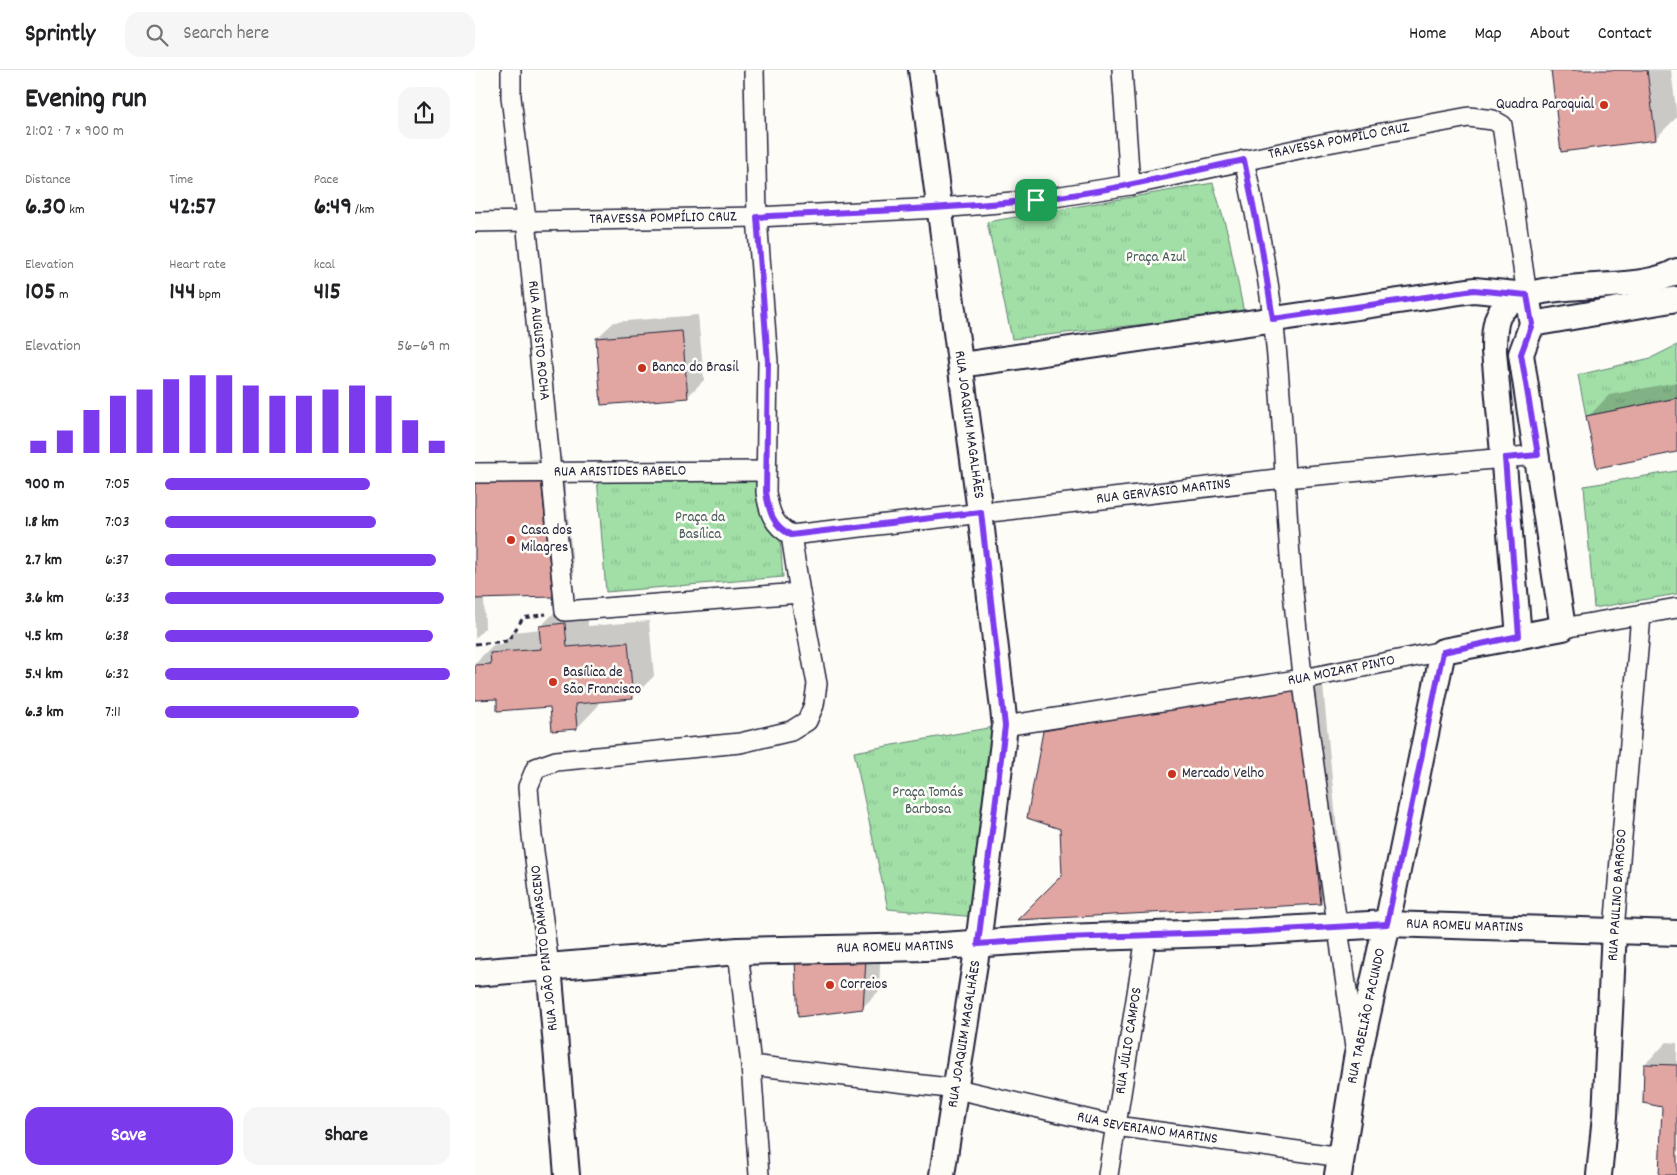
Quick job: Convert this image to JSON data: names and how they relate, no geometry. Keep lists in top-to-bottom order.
{
  "streets": {
    "main road": ["RUA ROMEU MARTINS", "RUA TABELIÃO FACUNDO"],
    "street": [
      "TRAVESSA POMPILO CRUZ",
      "TRAVESSA POMPÍLIO CRUZ",
      "RUA AUGUSTO ROCHA",
      "RUA JOAQUIM MAGALHÃES",
      "RUA ARISTIDES RABELO",
      "RUA GERVÁSIO MARTINS",
      "RUA MOZART PINTO",
      "RUA PAULINO BARROSO",
      "RUA JOÃO PINTO DAMASCENO",
      "RUA JÚLIO CAMPOS",
      "RUA SEVERIANO MARTINS"
    ]
  },
  "crossings": [
    ["TRAVESSA POMPILO CRUZ", "TRAVESSA POMPÍLIO CRUZ"],
    ["TRAVESSA POMPILO CRUZ", "RUA JOAQUIM MAGALHÃES"],
    ["TRAVESSA POMPÍLIO CRUZ", "RUA AUGUSTO ROCHA"],
    ["TRAVESSA POMPÍLIO CRUZ", "RUA JOAQUIM MAGALHÃES"],
    ["RUA AUGUSTO ROCHA", "RUA ARISTIDES RABELO"],
    ["RUA JOAQUIM MAGALHÃES", "RUA GERVÁSIO MARTINS"],
    ["RUA JOAQUIM MAGALHÃES", "RUA MOZART PINTO"],
    ["RUA JOAQUIM MAGALHÃES", "RUA ROMEU MARTINS"],
    ["RUA JOAQUIM MAGALHÃES", "RUA SEVERIANO MARTINS"],
    ["RUA MOZART PINTO", "RUA PAULINO BARROSO"],
    ["RUA MOZART PINTO", "RUA TABELIÃO FACUNDO"],
    ["RUA PAULINO BARROSO", "RUA ROMEU MARTINS"],
    ["RUA ROMEU MARTINS", "RUA JOÃO PINTO DAMASCENO"],
    ["RUA ROMEU MARTINS", "RUA TABELIÃO FACUNDO"],
    ["RUA ROMEU MARTINS", "RUA JÚLIO CAMPOS"],
    ["RUA TABELIÃO FACUNDO", "RUA SEVERIANO MARTINS"],
    ["RUA JÚLIO CAMPOS", "RUA SEVERIANO MARTINS"]
  ],
  "parks": ["Praça Azul", "Praça da Basílica", "Praça Tomás Barbosa"],
  "places": [
    "Quadra Paroquial",
    "Banco do Brasil",
    "Casa dos Milagres",
    "Basílica de São Francisco",
    "Mercado Velho",
    "Correios"
  ],
  "page": {
    "header": "Sprintly",
    "search": "Search here",
    "nav": [
      "Home",
      "Map",
      "About",
      "Contact"
    ],
    "heading": ["Evening run", "21:02 · 7 × 900 m"],
    "stats": [
      ["Distance", "6.30 km"],
      ["Time", "42:57"],
      ["Pace", "6:49 /km"],
      ["Elevation", "105 m"],
      ["Heart rate", "144 bpm"],
      ["kcal", "415"]
    ],
    "chart": ["Elevation", "56–69 m"],
    "list": [
      {
        "name": "900 m",
        "note": "7:05"
      },
      {
        "name": "1.8 km",
        "note": "7:03"
      },
      {
        "name": "2.7 km",
        "note": "6:37"
      },
      {
        "name": "3.6 km",
        "note": "6:33"
      },
      {
        "name": "4.5 km",
        "note": "6:38"
      },
      {
        "name": "5.4 km",
        "note": "6:32"
      },
      {
        "name": "6.3 km",
        "note": "7:11"
      }
    ],
    "buttons": ["Save", "Share"]
  }
}
